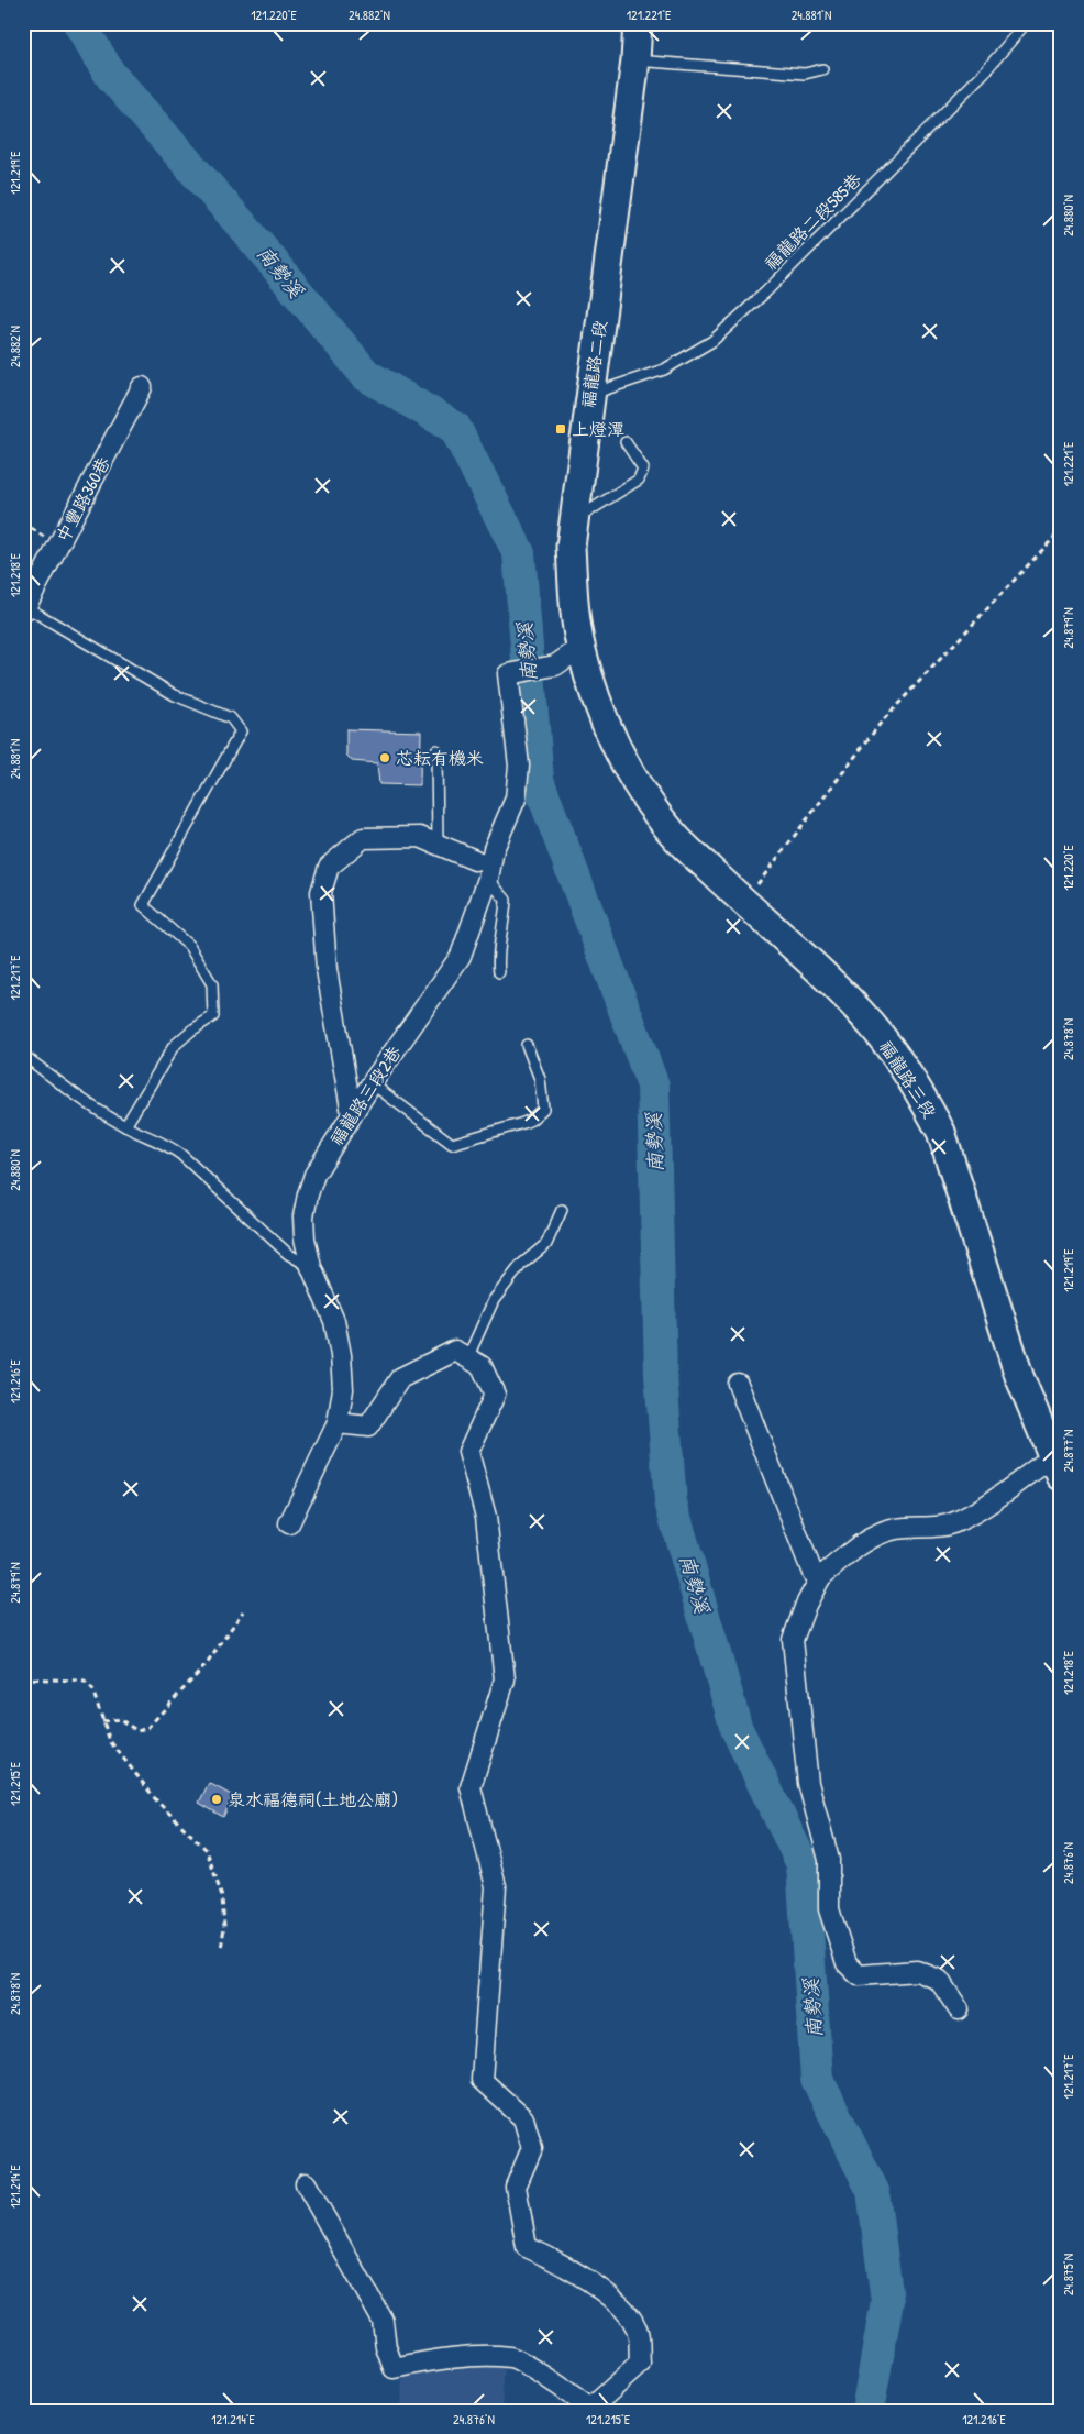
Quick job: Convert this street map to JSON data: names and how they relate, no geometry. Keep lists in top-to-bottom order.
{
  "streets": {
    "main road": ["福龍路二段", "福龍路三段"],
    "street": ["中豐路360巷", "福龍路三段2巷"],
    "lane": ["福龍路二段585巷"]
  },
  "crossings": [
    ["福龍路二段585巷", "福龍路二段"],
    ["福龍路二段", "福龍路三段"],
    ["福龍路二段", "福龍路三段2巷"]
  ],
  "water": ["南勢溪"],
  "places": {
    "transit": ["上燈潭"],
    "other": ["芯耘有機米", "泉水福德祠(土地公廟)"]
  },
  "coordinates": [
    "121.220°E",
    "24.882°N",
    "121.221°E",
    "24.881°N",
    "121.219°E",
    "24.880°N",
    "121.218°E",
    "24.879°N",
    "121.217°E",
    "24.878°N",
    "121.216°E",
    "24.877°N",
    "121.215°E",
    "24.876°N",
    "121.214°E",
    "24.875°N"
  ]
}
